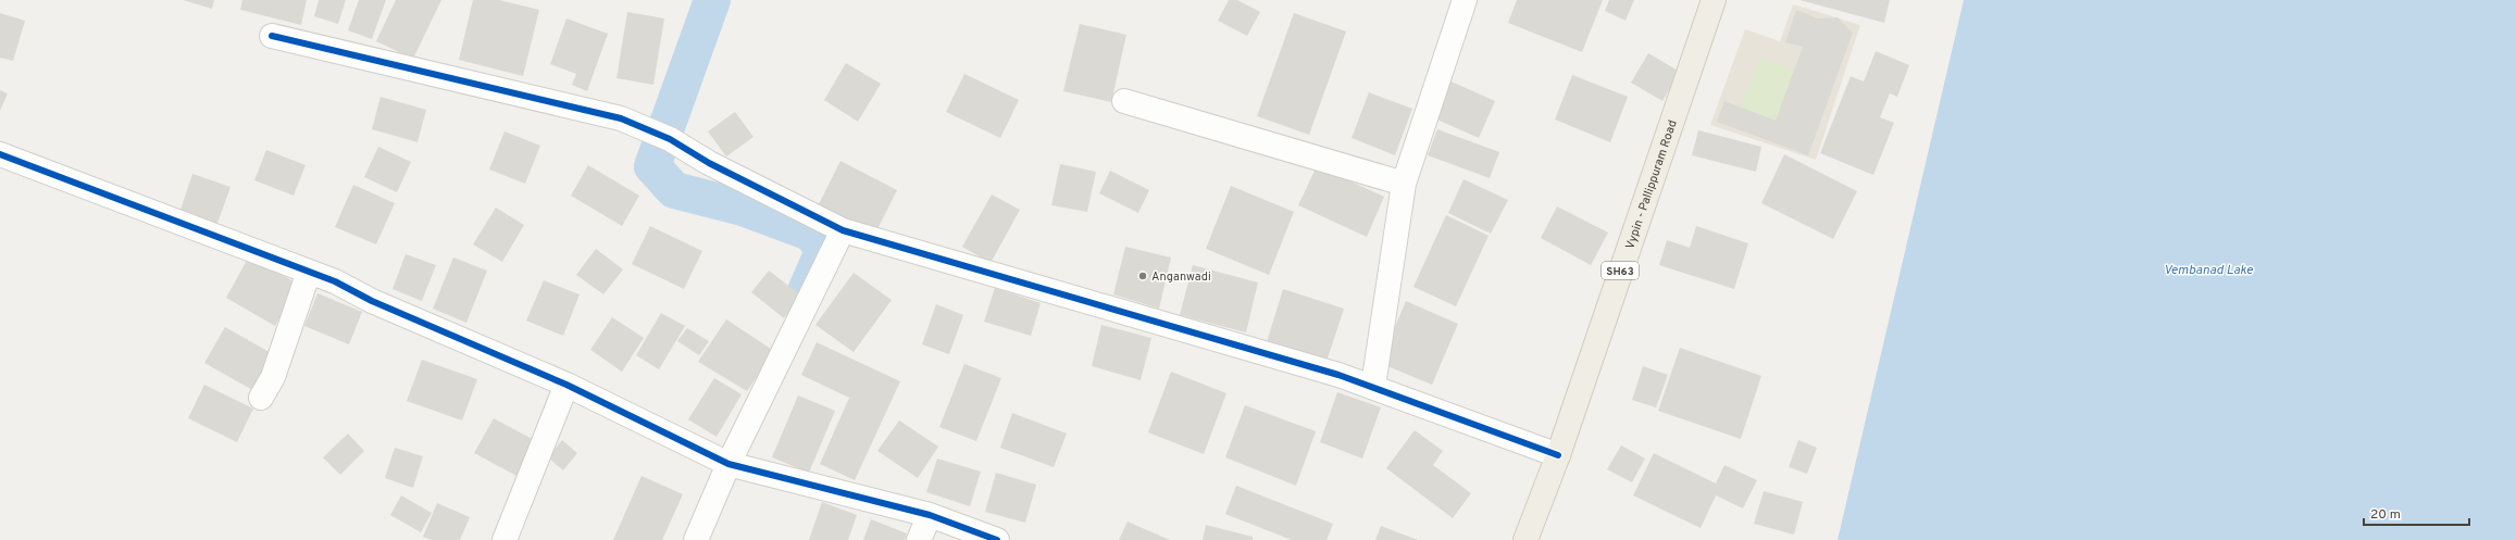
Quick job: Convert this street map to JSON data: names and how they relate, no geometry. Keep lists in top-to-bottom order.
{
  "streets": {
    "main road": ["Vypin - Pallippuram Road", "SH63"]
  },
  "water": ["Vembanad Lake"],
  "places": ["Anganwadi"],
  "scale_bar": "20 m"
}
